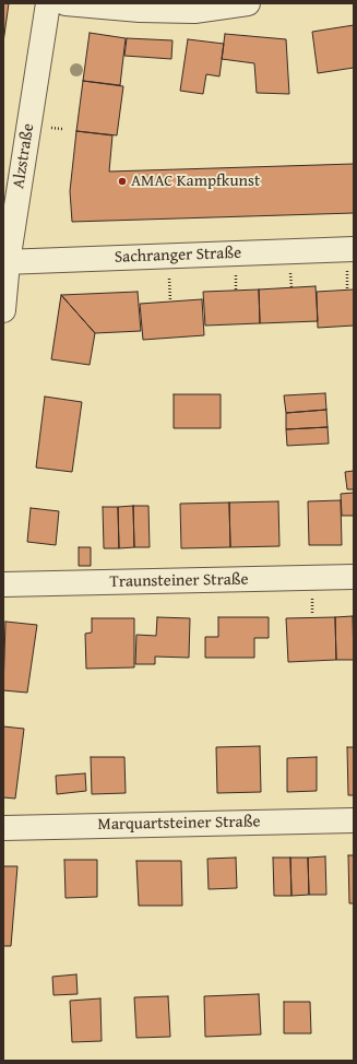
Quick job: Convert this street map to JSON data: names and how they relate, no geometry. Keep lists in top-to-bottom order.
{
  "streets": {
    "street": [
      "Alzstraße",
      "Sachranger Straße",
      "Traunsteiner Straße",
      "Marquartsteiner Straße"
    ]
  },
  "crossings": [
    ["Alzstraße", "Sachranger Straße"]
  ],
  "places": ["AMAC Kampfkunst"]
}
